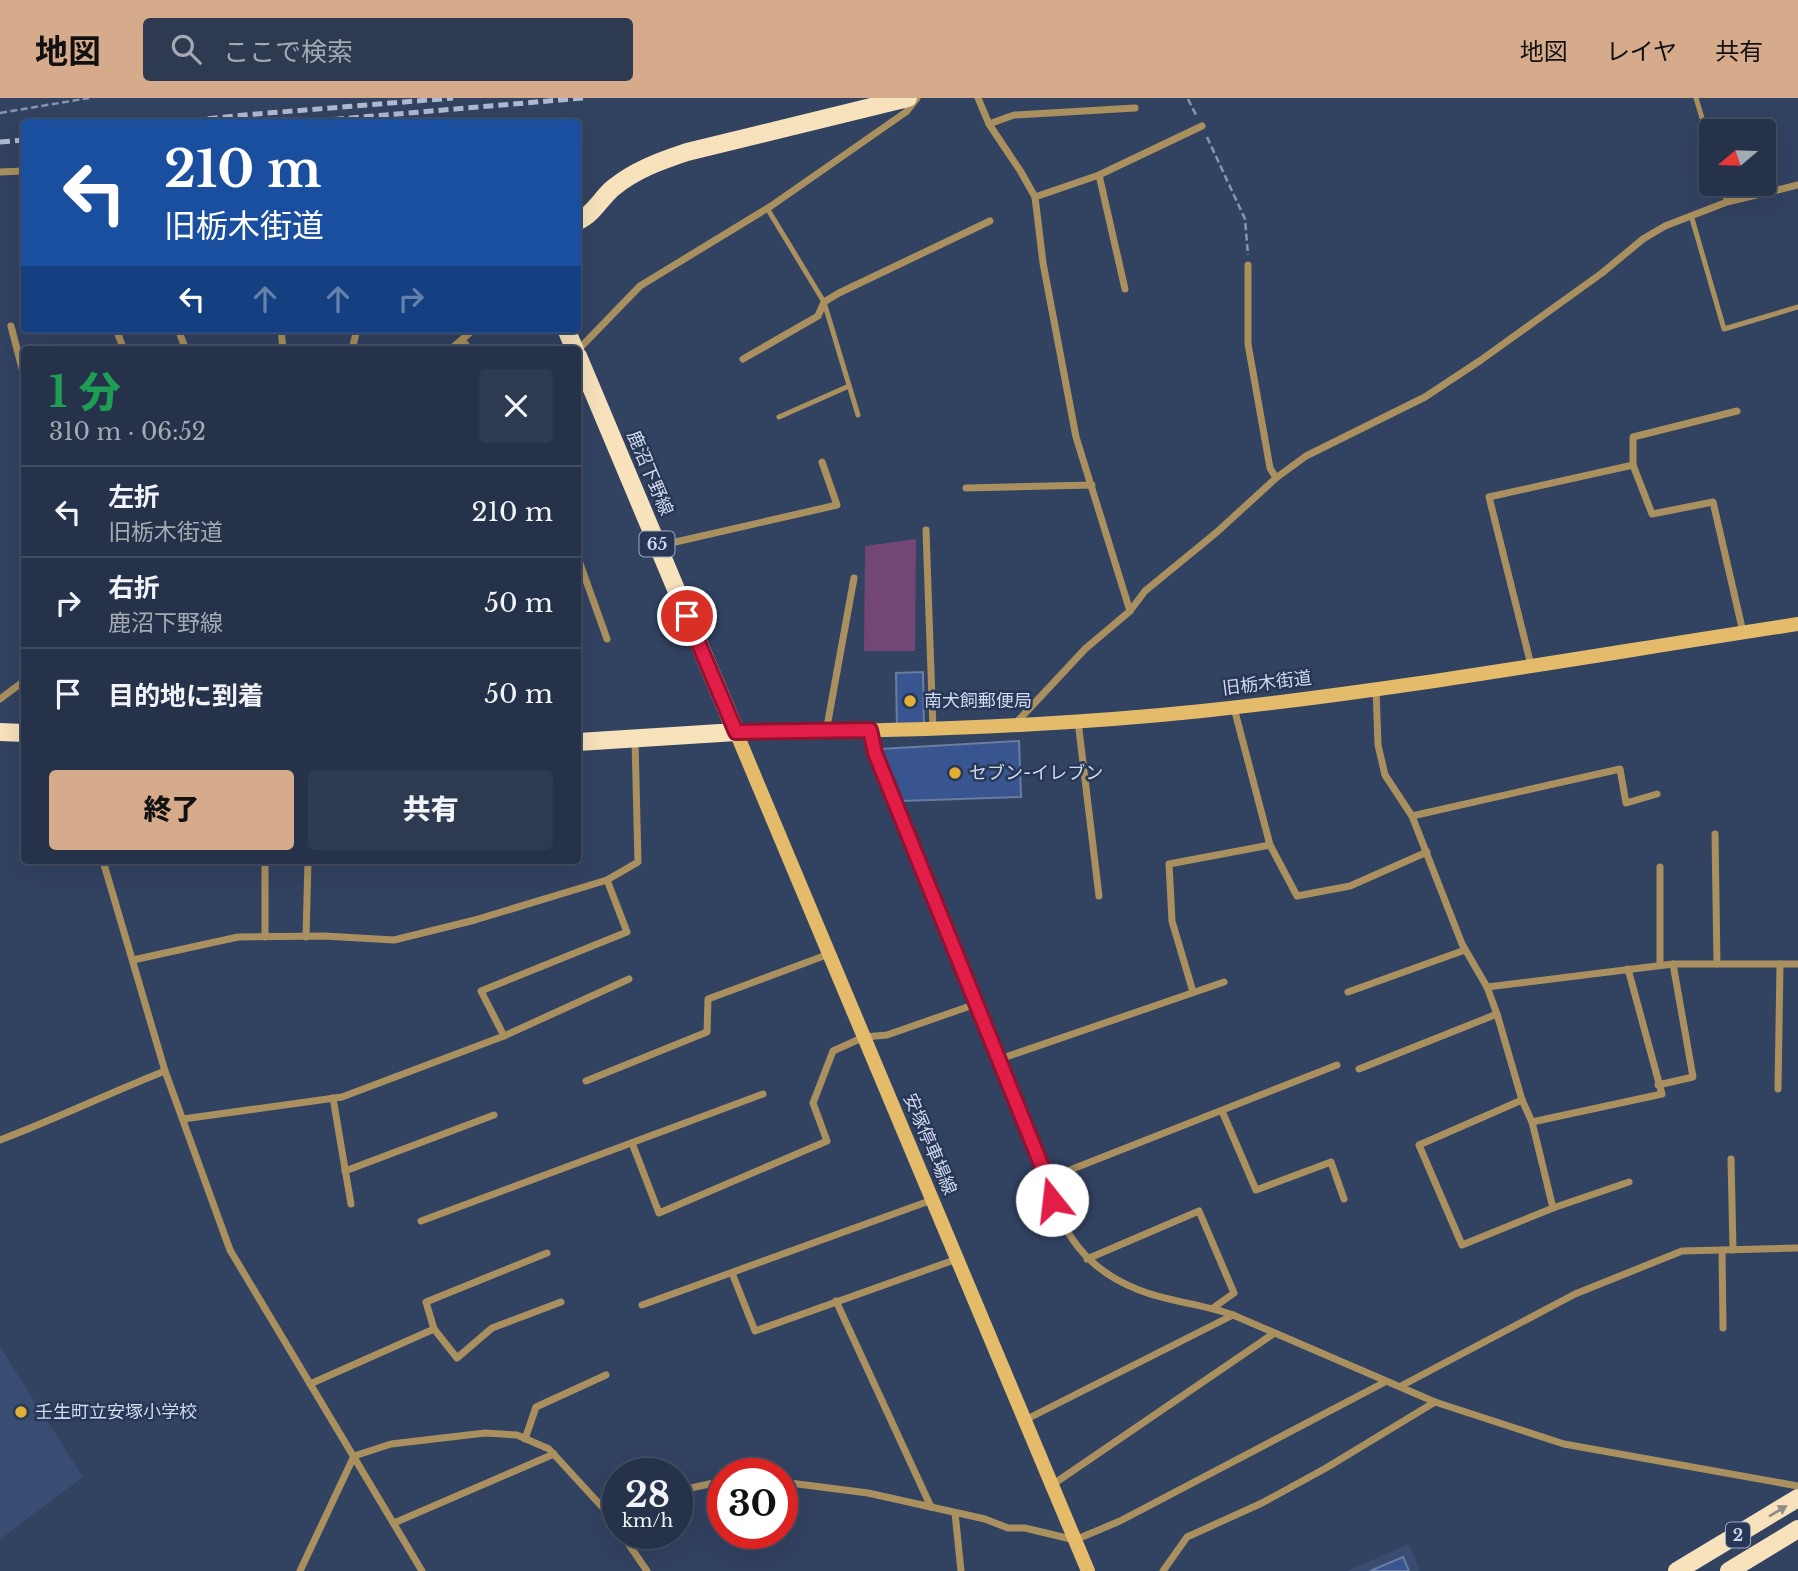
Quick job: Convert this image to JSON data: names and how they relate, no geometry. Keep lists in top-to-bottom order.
{
  "streets": {
    "main road": ["鹿沼下野線", "65", "2"],
    "street": ["旧栃木街道", "安塚停車場線"]
  },
  "crossings": [
    ["鹿沼下野線", "旧栃木街道"],
    ["鹿沼下野線", "安塚停車場線"],
    ["旧栃木街道", "安塚停車場線"]
  ],
  "places": ["南犬飼郵便局", "セブン-イレブン", "壬生町立安塚小学校"],
  "north": "left",
  "page": {
    "header": "地図",
    "search": "ここで検索",
    "nav": ["地図", "レイヤ", "共有"],
    "turn": ["210 m", "旧栃木街道"],
    "heading": ["1 分", "310 m · 06:52"],
    "list": [
      {
        "name": "左折",
        "note": "旧栃木街道",
        "value": "210 m"
      },
      {
        "name": "右折",
        "note": "鹿沼下野線",
        "value": "50 m"
      },
      {
        "name": "目的地に到着",
        "value": "50 m"
      }
    ],
    "buttons": ["終了", "共有"],
    "speed": "28 km/h",
    "limit": "30"
  }
}
